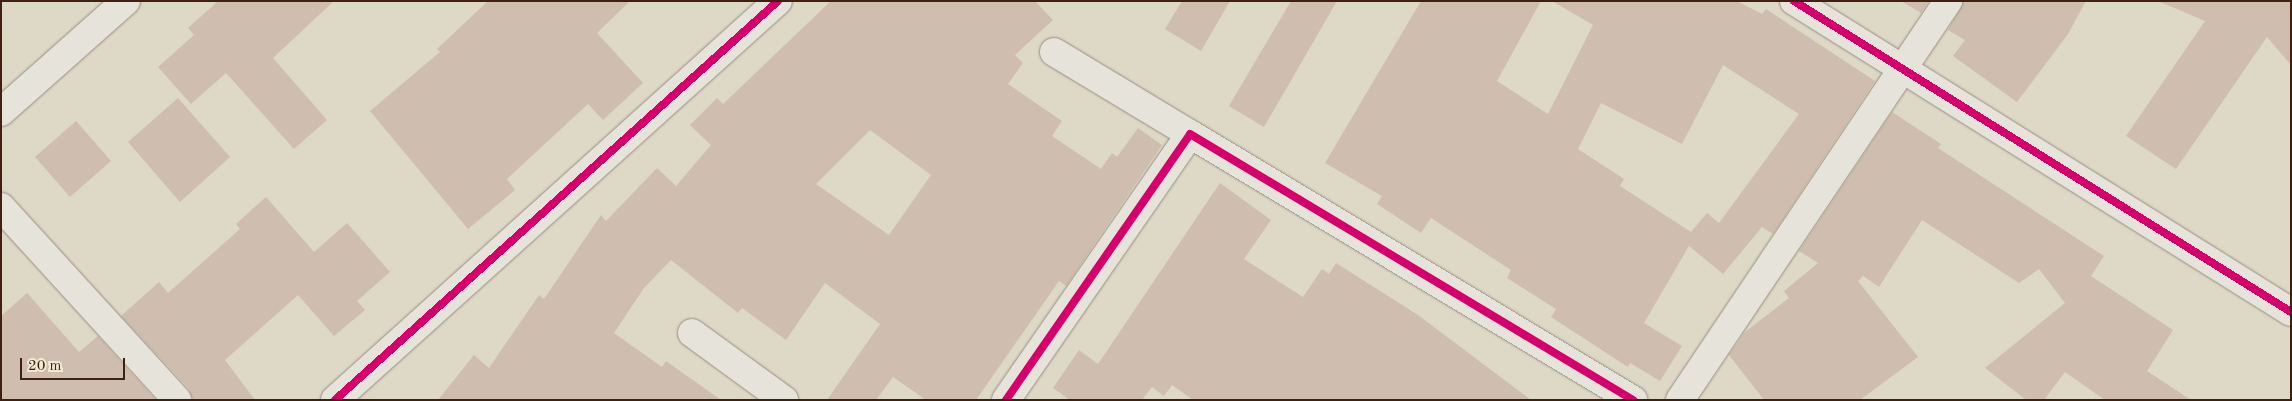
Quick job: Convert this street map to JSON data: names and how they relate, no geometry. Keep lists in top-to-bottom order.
{
  "scale_bar": "20 m"
}
